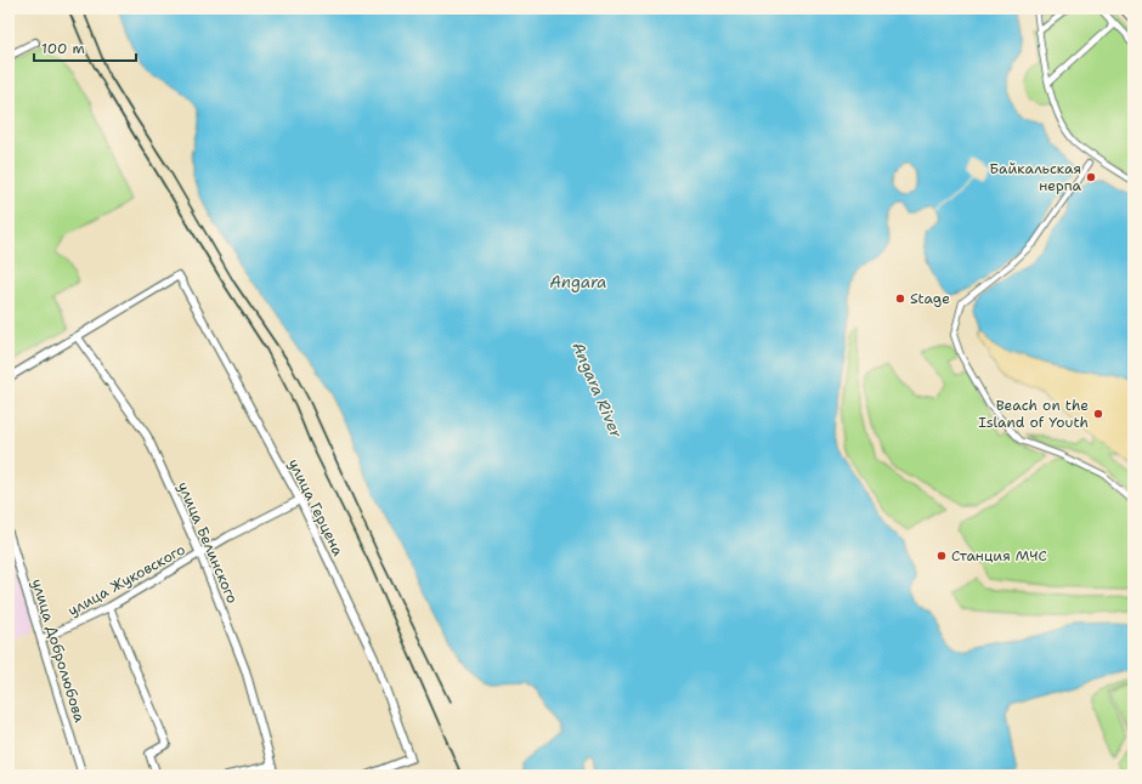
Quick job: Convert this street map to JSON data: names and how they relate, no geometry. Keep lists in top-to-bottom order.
{
  "streets": {
    "street": [
      "улица Герцена",
      "улица Белинского",
      "улица Жуковского",
      "улица Добролюбова"
    ]
  },
  "crossings": [
    ["улица Герцена", "улица Белинского"],
    ["улица Герцена", "улица Жуковского"],
    ["улица Белинского", "улица Жуковского"],
    ["улица Жуковского", "улица Добролюбова"]
  ],
  "water": ["Angara", "Angara River"],
  "places": [
    "Байкальская нерпа",
    "Stage",
    "Beach on the Island of Youth",
    "Станция МЧС"
  ],
  "scale_bar": "100 m"
}
